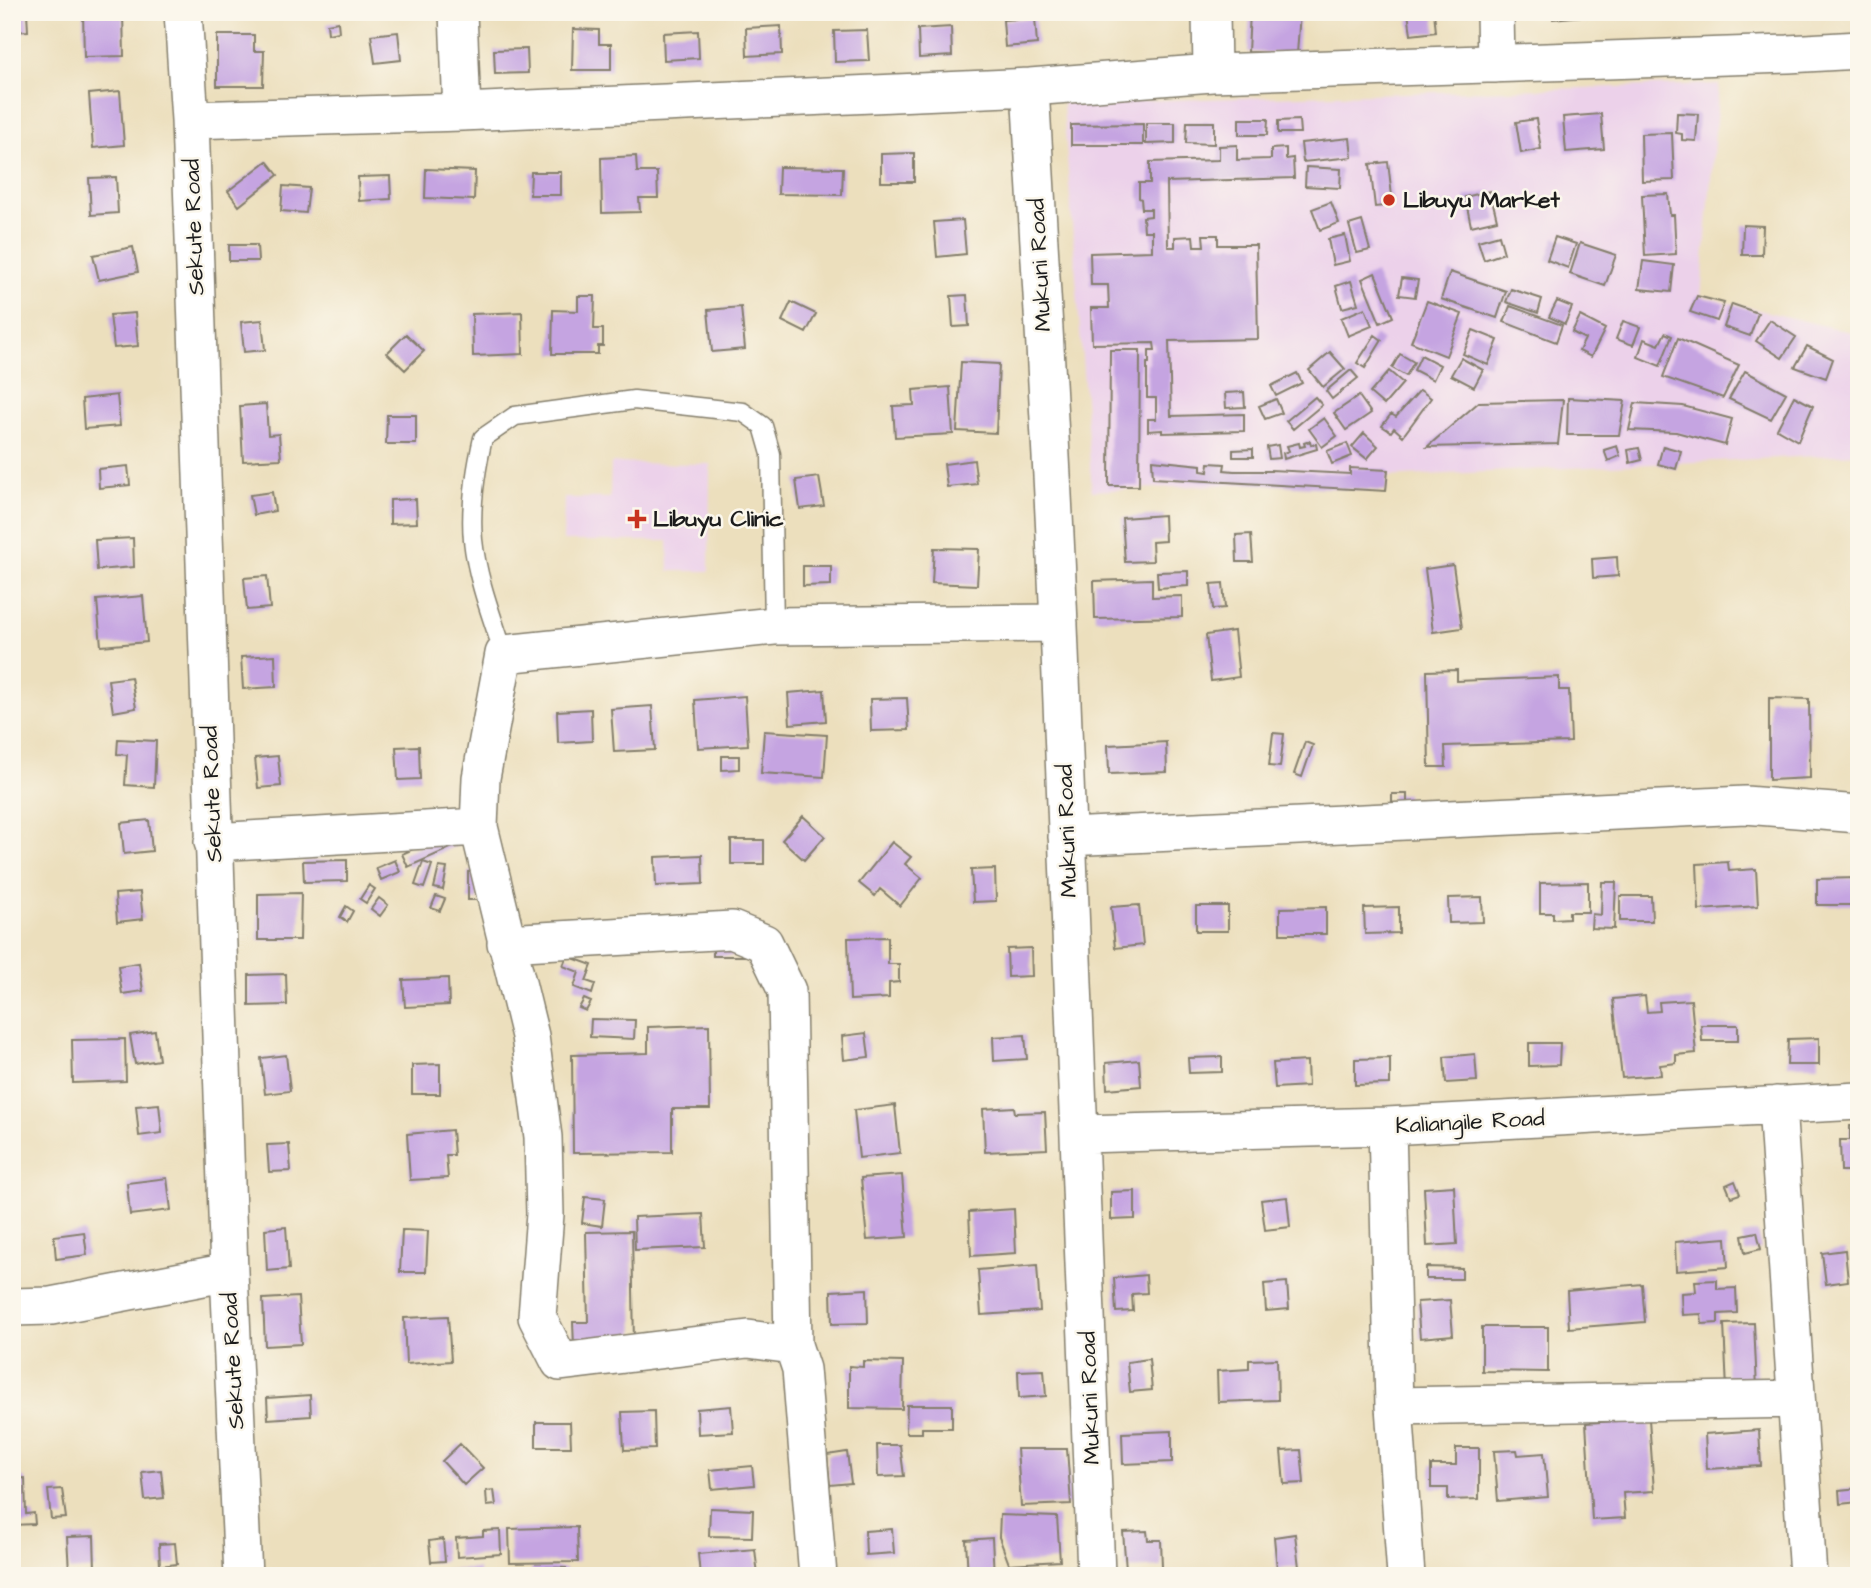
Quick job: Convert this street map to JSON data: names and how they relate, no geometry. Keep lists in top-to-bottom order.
{
  "streets": {
    "street": ["Sekute Road", "Mukuni Road", "Kaliangile Road"]
  },
  "crossings": [
    ["Mukuni Road", "Kaliangile Road"]
  ],
  "places": {
    "other": ["Libuyu Market"],
    "health": ["Libuyu Clinic"]
  }
}
